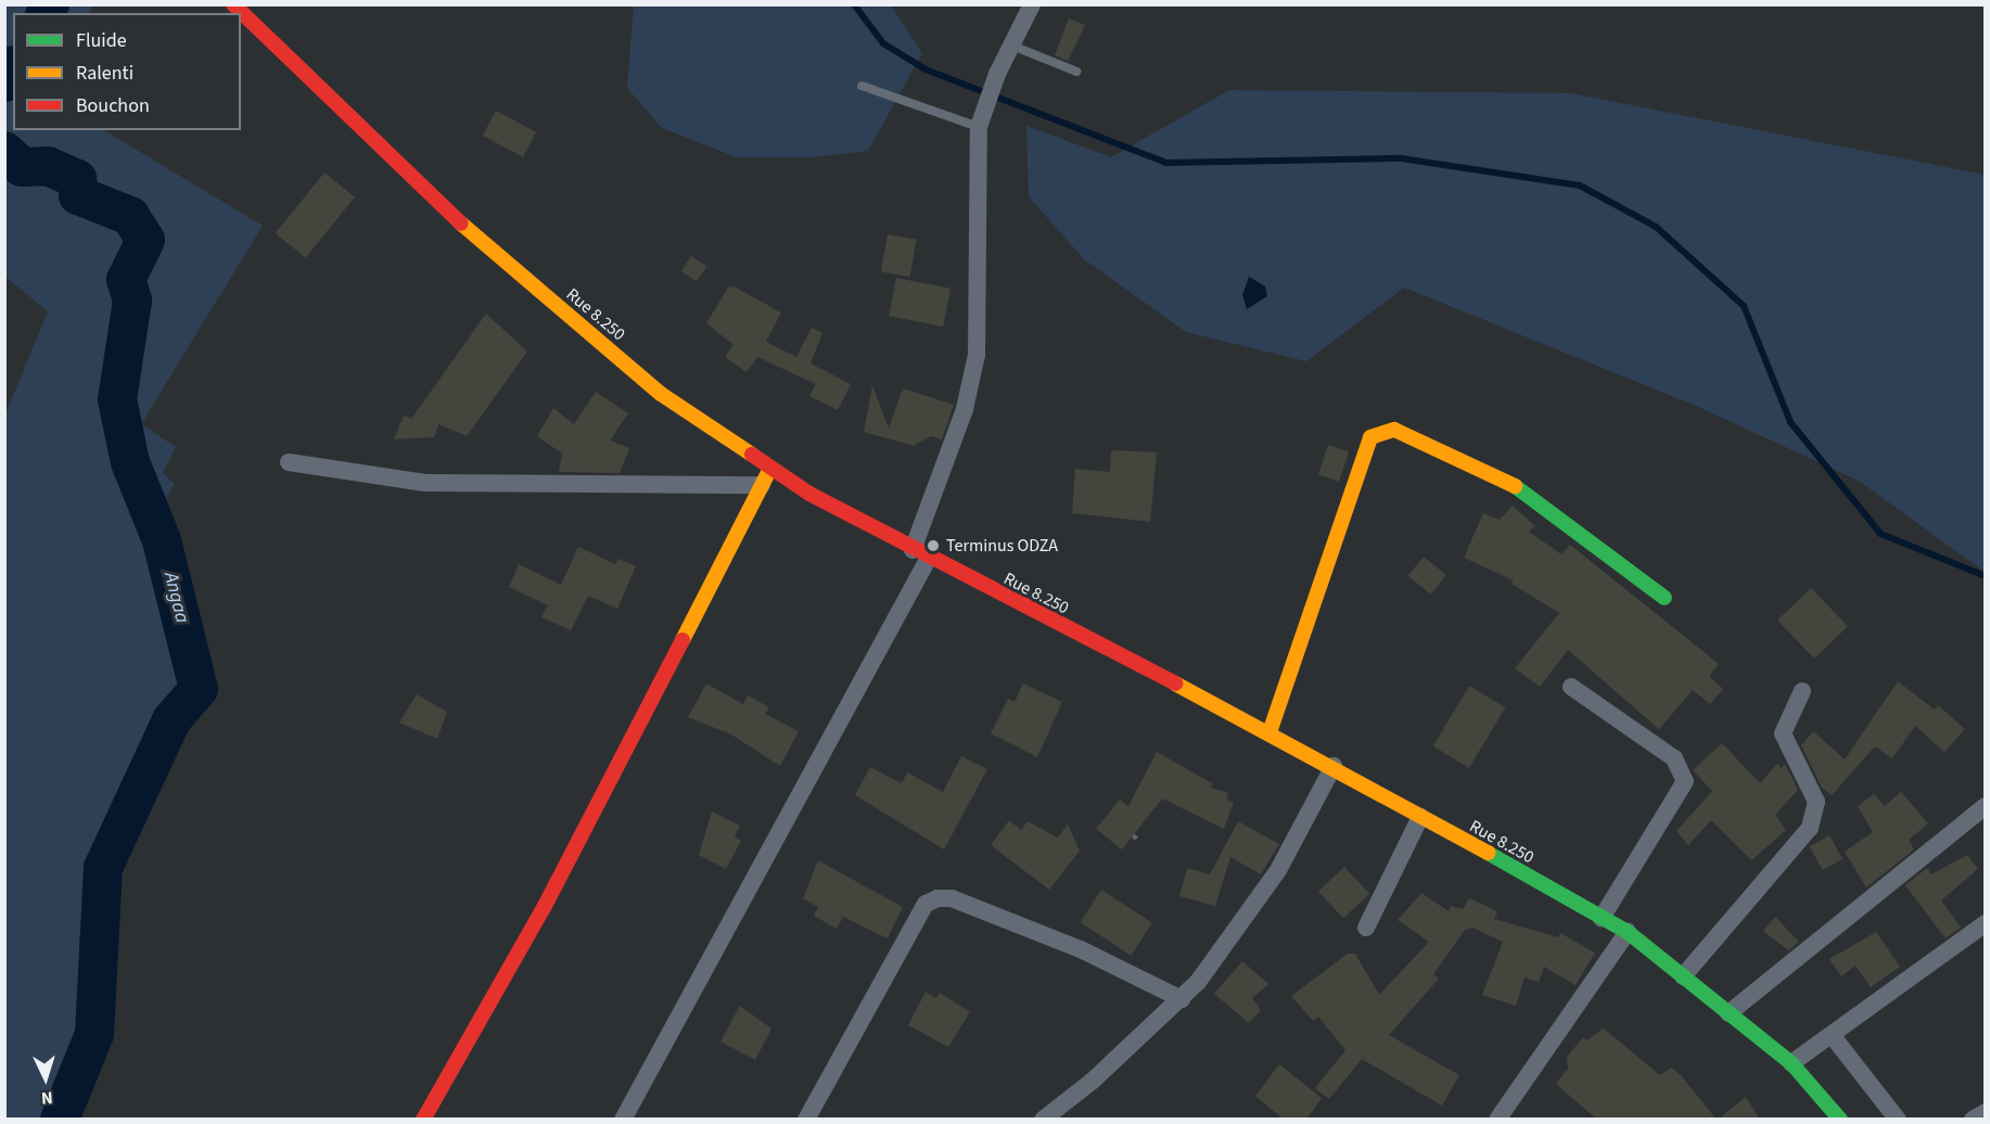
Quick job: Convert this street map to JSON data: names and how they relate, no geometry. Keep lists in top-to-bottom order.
{
  "streets": {
    "main road": ["Rue 8.250"]
  },
  "water": ["Angaa"],
  "places": ["Terminus ODZA"],
  "legend": ["Fluide", "Ralenti", "Bouchon"],
  "north": "bottom"
}
